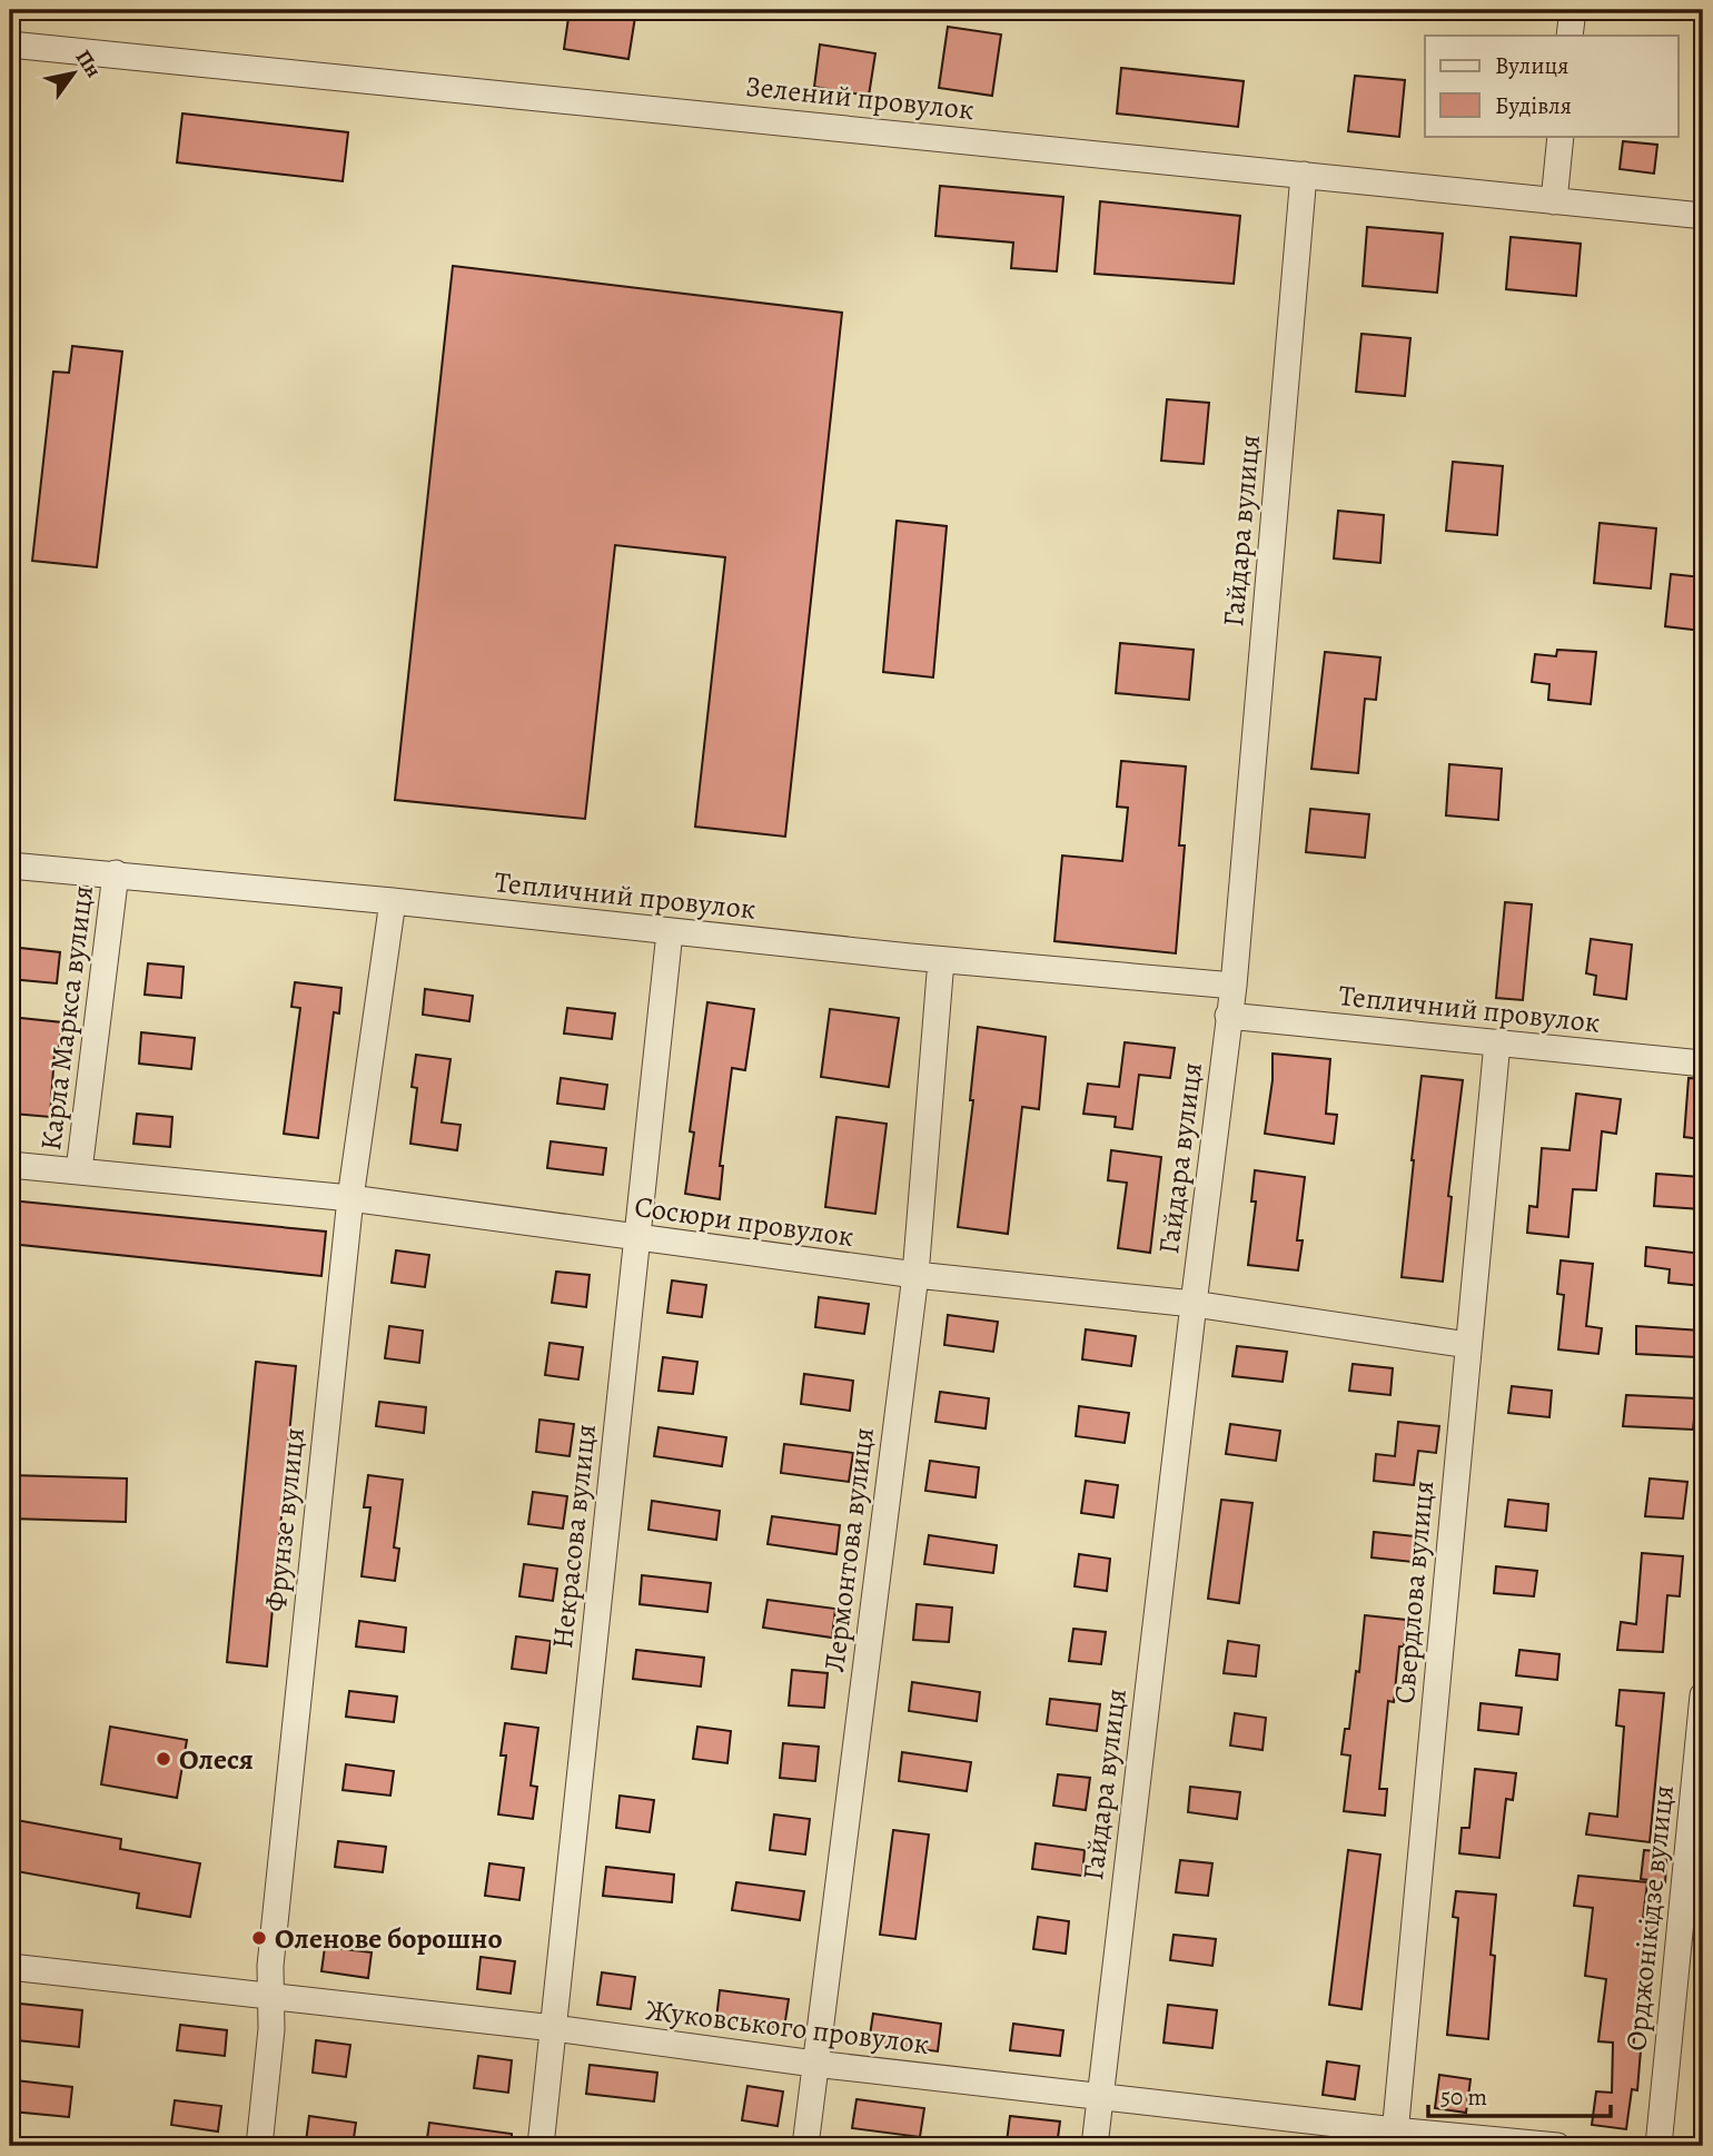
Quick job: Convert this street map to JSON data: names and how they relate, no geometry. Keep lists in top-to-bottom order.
{
  "streets": {
    "street": [
      "Зелений провулок",
      "Гайдара вулиця",
      "Тепличний провулок",
      "Карла Маркса вулиця",
      "Сосюри провулок",
      "Фрунзе вулиця",
      "Некрасова вулиця",
      "Лермонтова вулиця",
      "Свердлова вулиця",
      "Орджонікідзе вулиця",
      "Жуковського провулок"
    ]
  },
  "crossings": [
    ["Зелений провулок", "Гайдара вулиця"],
    ["Гайдара вулиця", "Тепличний провулок"],
    ["Гайдара вулиця", "Сосюри провулок"],
    ["Гайдара вулиця", "Жуковського провулок"],
    ["Тепличний провулок", "Карла Маркса вулиця"],
    ["Тепличний провулок", "Фрунзе вулиця"],
    ["Тепличний провулок", "Некрасова вулиця"],
    ["Тепличний провулок", "Лермонтова вулиця"],
    ["Тепличний провулок", "Свердлова вулиця"],
    ["Карла Маркса вулиця", "Сосюри провулок"],
    ["Сосюри провулок", "Фрунзе вулиця"],
    ["Сосюри провулок", "Некрасова вулиця"],
    ["Сосюри провулок", "Лермонтова вулиця"],
    ["Сосюри провулок", "Свердлова вулиця"],
    ["Фрунзе вулиця", "Жуковського провулок"],
    ["Некрасова вулиця", "Жуковського провулок"],
    ["Лермонтова вулиця", "Жуковського провулок"],
    ["Свердлова вулиця", "Жуковського провулок"]
  ],
  "places": ["Олеся", "Оленове борошно"],
  "legend": ["Вулиця", "Будівля"],
  "scale_bar": "50 m",
  "north": "top right"
}
